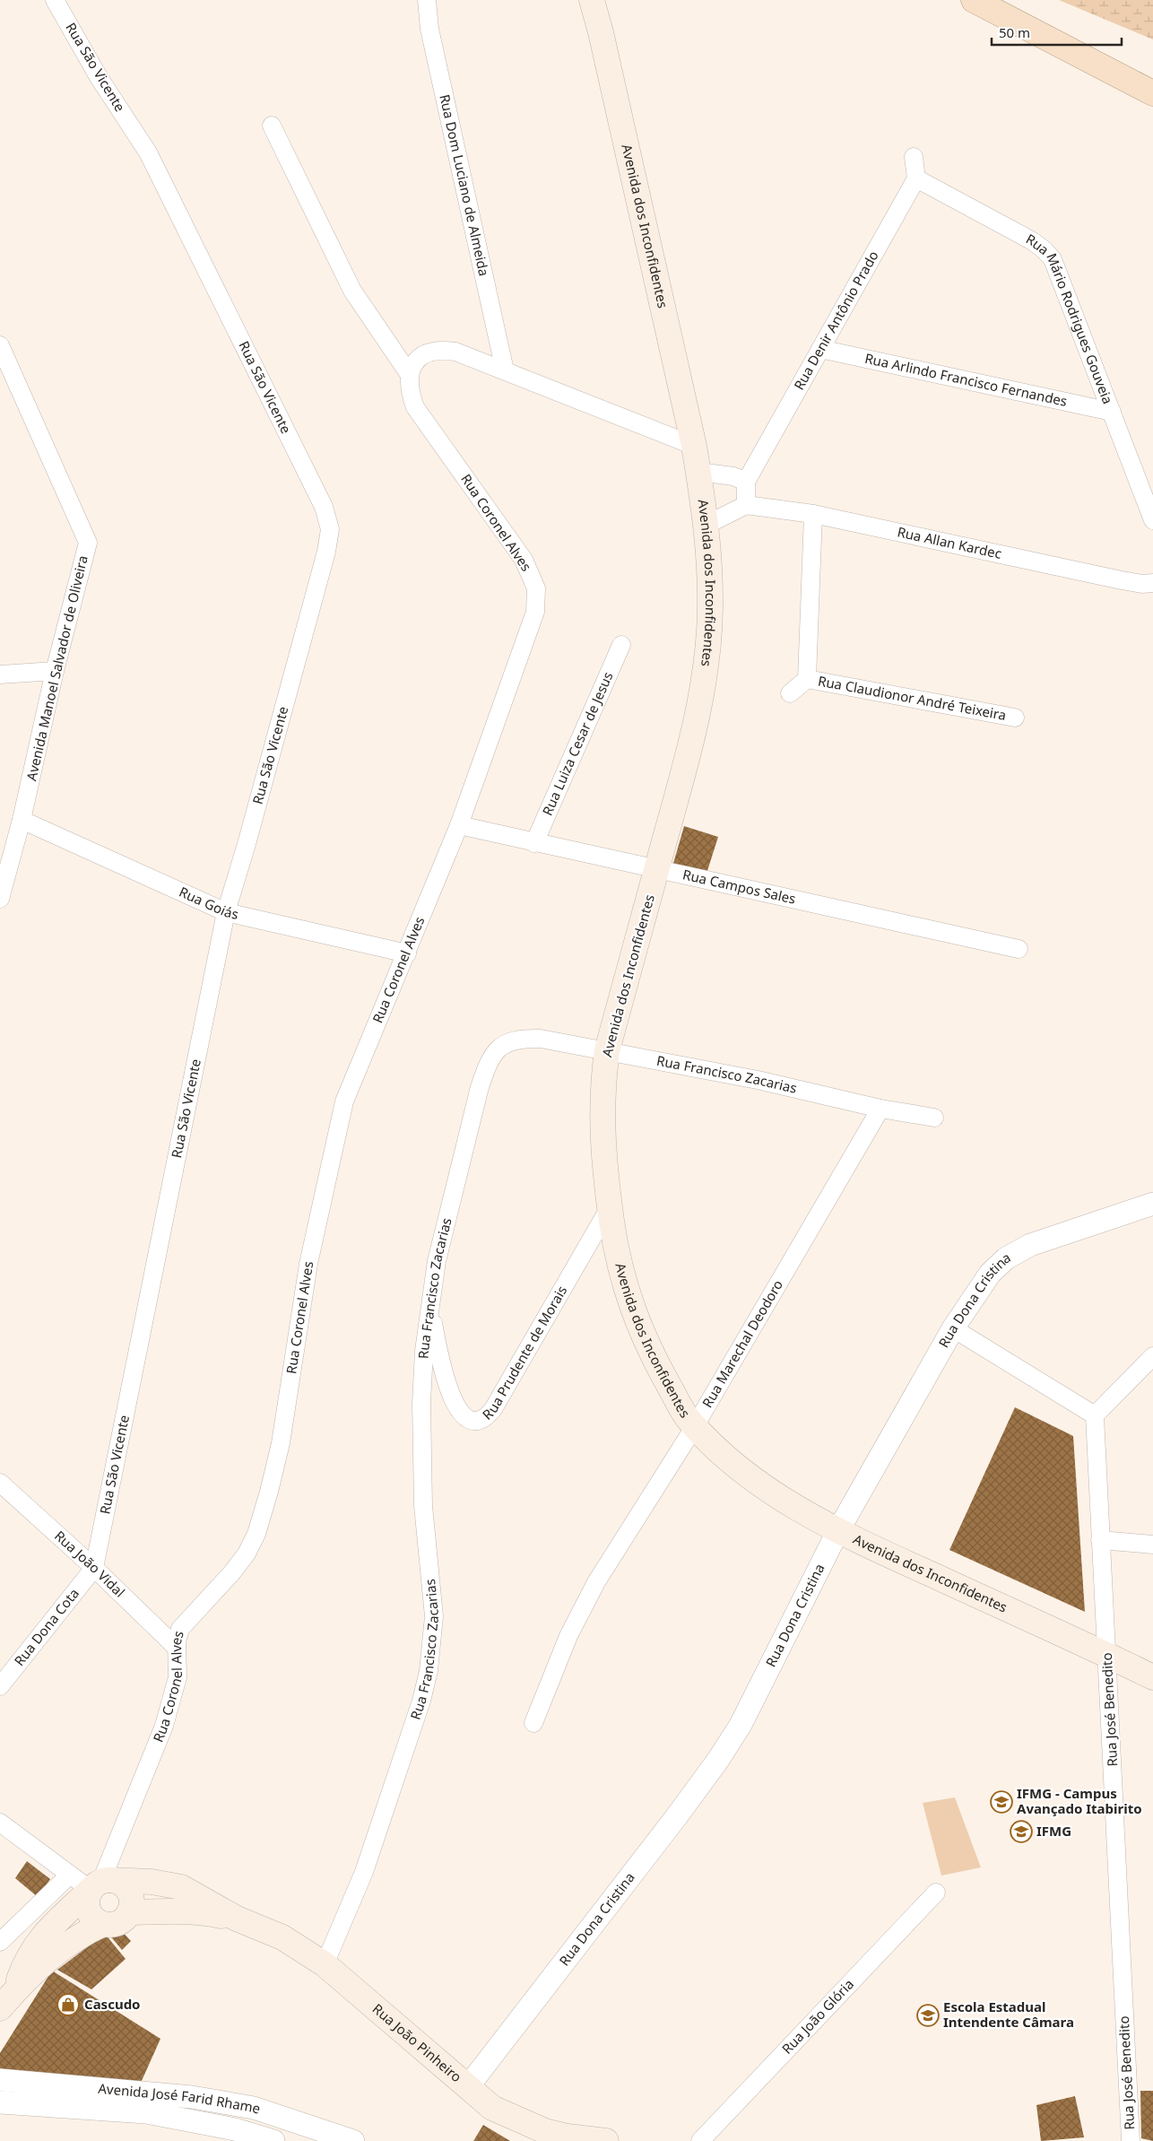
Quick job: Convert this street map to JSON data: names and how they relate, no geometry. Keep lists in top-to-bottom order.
{
  "streets": {
    "main road": ["Avenida dos Inconfidentes", "Rua João Pinheiro"],
    "street": [
      "Rua São Vicente",
      "Rua Dom Luciano de Almeida",
      "Rua Denir Antônio Prado",
      "Rua Mário Rodrigues Gouveia",
      "Rua Arlindo Francisco Fernandes",
      "Rua Coronel Alves",
      "Rua Allan Kardec",
      "Avenida Manoel Salvador de Oliveira",
      "Rua Claudionor André Teixeira",
      "Rua Luiza Cesar de Jesus",
      "Rua Campos Sales",
      "Rua Goiás",
      "Rua Francisco Zacarias",
      "Rua Dona Cristina",
      "Rua Marechal Deodoro",
      "Rua Prudente de Morais",
      "Rua João Vidal",
      "Rua Dona Cota",
      "Rua José Benedito",
      "Rua João Glória",
      "Avenida José Farid Rhame"
    ]
  },
  "crossings": [
    ["Rua São Vicente", "Rua Goiás"],
    ["Rua São Vicente", "Rua João Vidal"],
    ["Rua São Vicente", "Rua Dona Cota"],
    ["Avenida dos Inconfidentes", "Rua Campos Sales"],
    ["Avenida dos Inconfidentes", "Rua Francisco Zacarias"],
    ["Avenida dos Inconfidentes", "Rua Dona Cristina"],
    ["Avenida dos Inconfidentes", "Rua Marechal Deodoro"],
    ["Avenida dos Inconfidentes", "Rua Prudente de Morais"],
    ["Avenida dos Inconfidentes", "Rua José Benedito"],
    ["Rua Denir Antônio Prado", "Rua Mário Rodrigues Gouveia"],
    ["Rua Denir Antônio Prado", "Rua Arlindo Francisco Fernandes"],
    ["Rua Mário Rodrigues Gouveia", "Rua Arlindo Francisco Fernandes"],
    ["Rua Coronel Alves", "Rua Campos Sales"],
    ["Rua Coronel Alves", "Rua Goiás"],
    ["Rua Coronel Alves", "Rua João Vidal"],
    ["Rua Allan Kardec", "Rua Claudionor André Teixeira"],
    ["Avenida Manoel Salvador de Oliveira", "Rua Goiás"],
    ["Rua Luiza Cesar de Jesus", "Rua Campos Sales"],
    ["Rua Francisco Zacarias", "Rua Marechal Deodoro"],
    ["Rua Francisco Zacarias", "Rua Prudente de Morais"],
    ["Rua Francisco Zacarias", "Rua João Pinheiro"],
    ["Rua Dona Cristina", "Rua João Pinheiro"],
    ["Rua João Vidal", "Rua Dona Cota"]
  ],
  "places": {
    "school or university": ["IFMG - Campus Avançado Itabirito", "IFMG", "Escola Estadual Intendente Câmara"],
    "shop": ["Cascudo"]
  },
  "scale_bar": "50 m"
}
